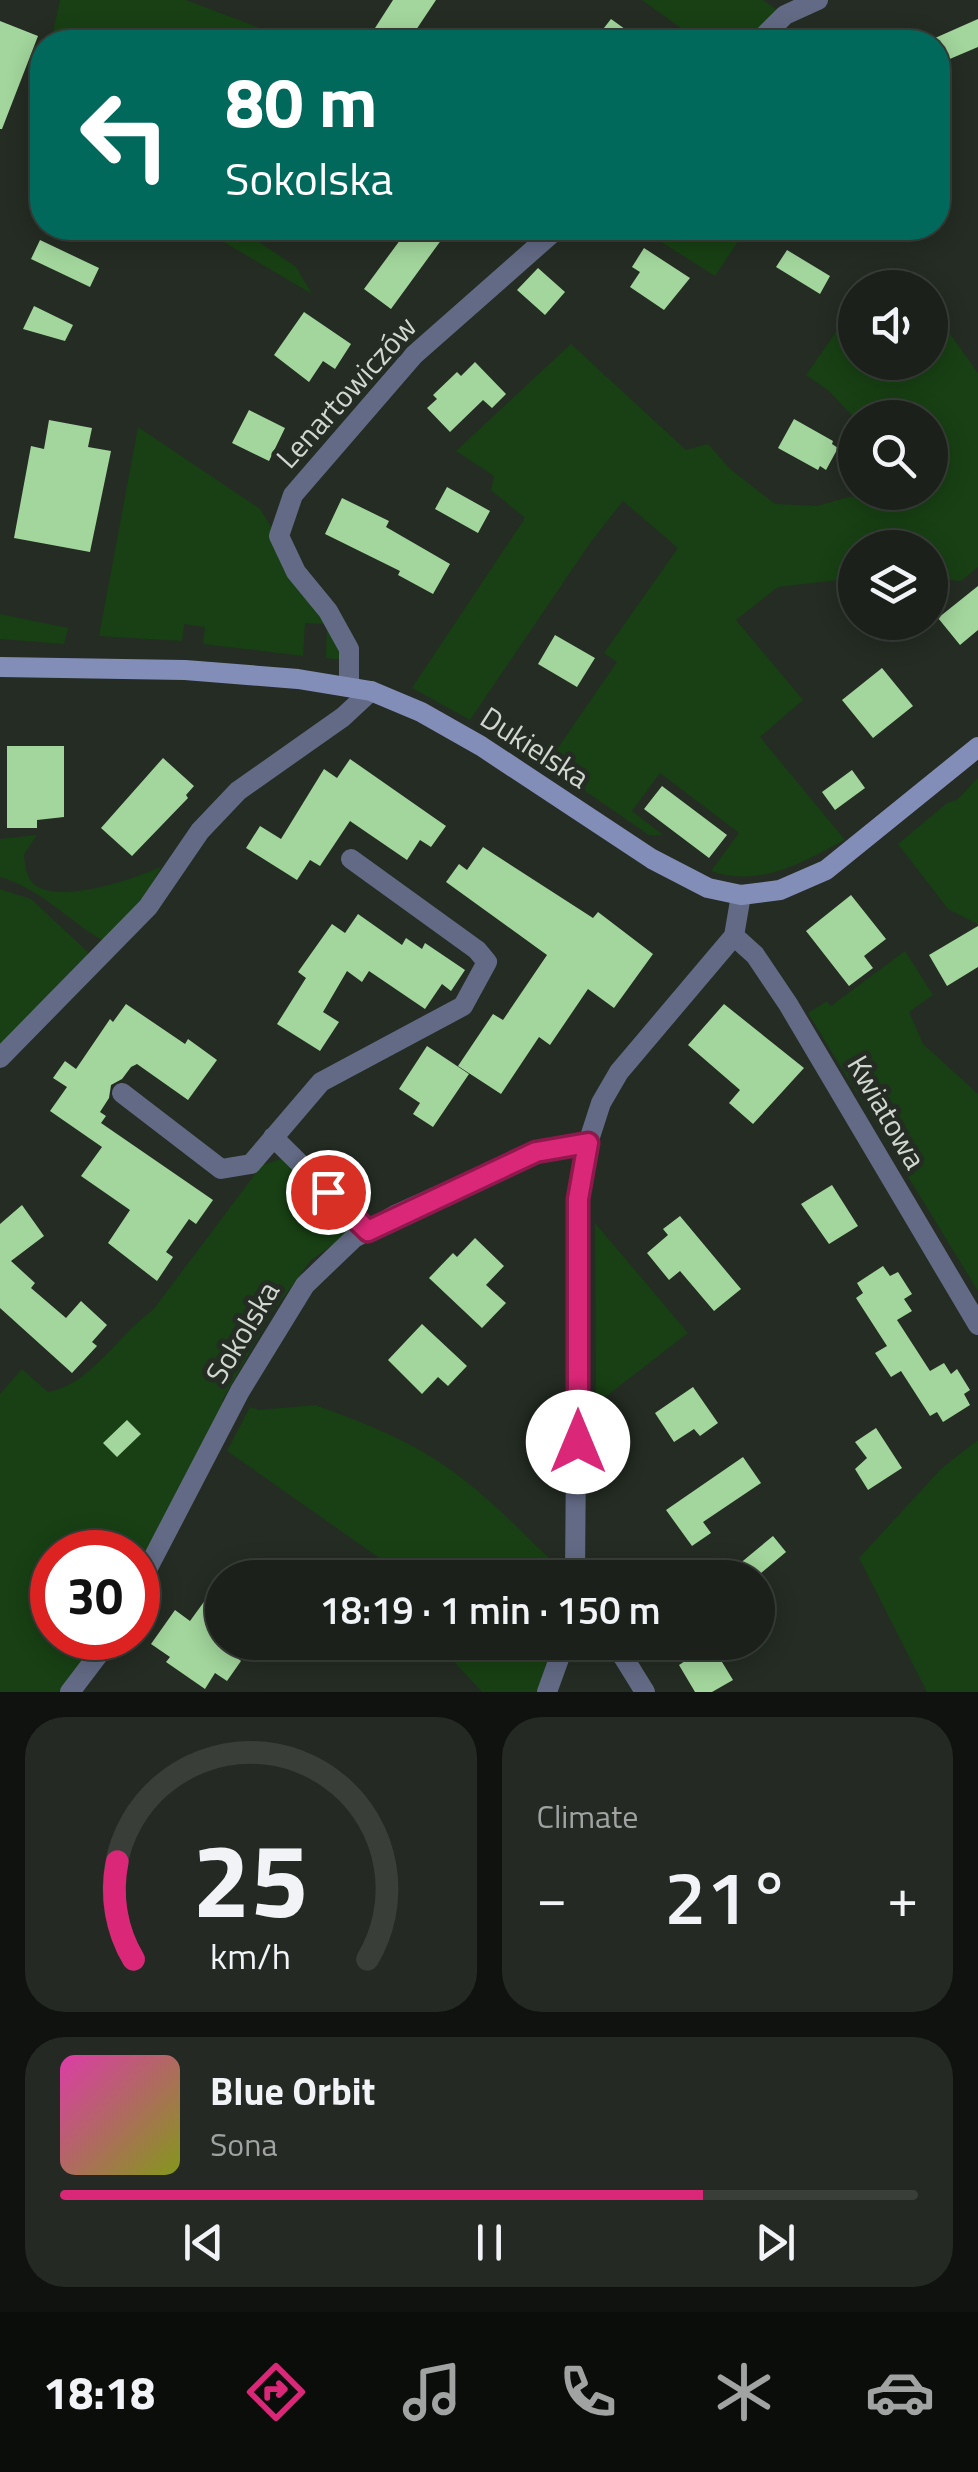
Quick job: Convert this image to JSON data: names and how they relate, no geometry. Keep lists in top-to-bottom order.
{
  "streets": {
    "main road": ["Dukielska"],
    "street": ["Lenartowiczów", "Kwiatowa", "Sokolska"]
  },
  "crossings": [
    ["Lenartowiczów", "Dukielska"]
  ],
  "page": {
    "turn": ["80 m", "Sokolska"],
    "limit": "30",
    "trip": "18:19 · 1 min · 150 m",
    "tile": "Climate",
    "heat": ["−", "21°", "+"],
    "song": ["Blue Orbit", "Sona"],
    "tabs": "18:18",
    "gauge": ["25", "km/h"]
  }
}
